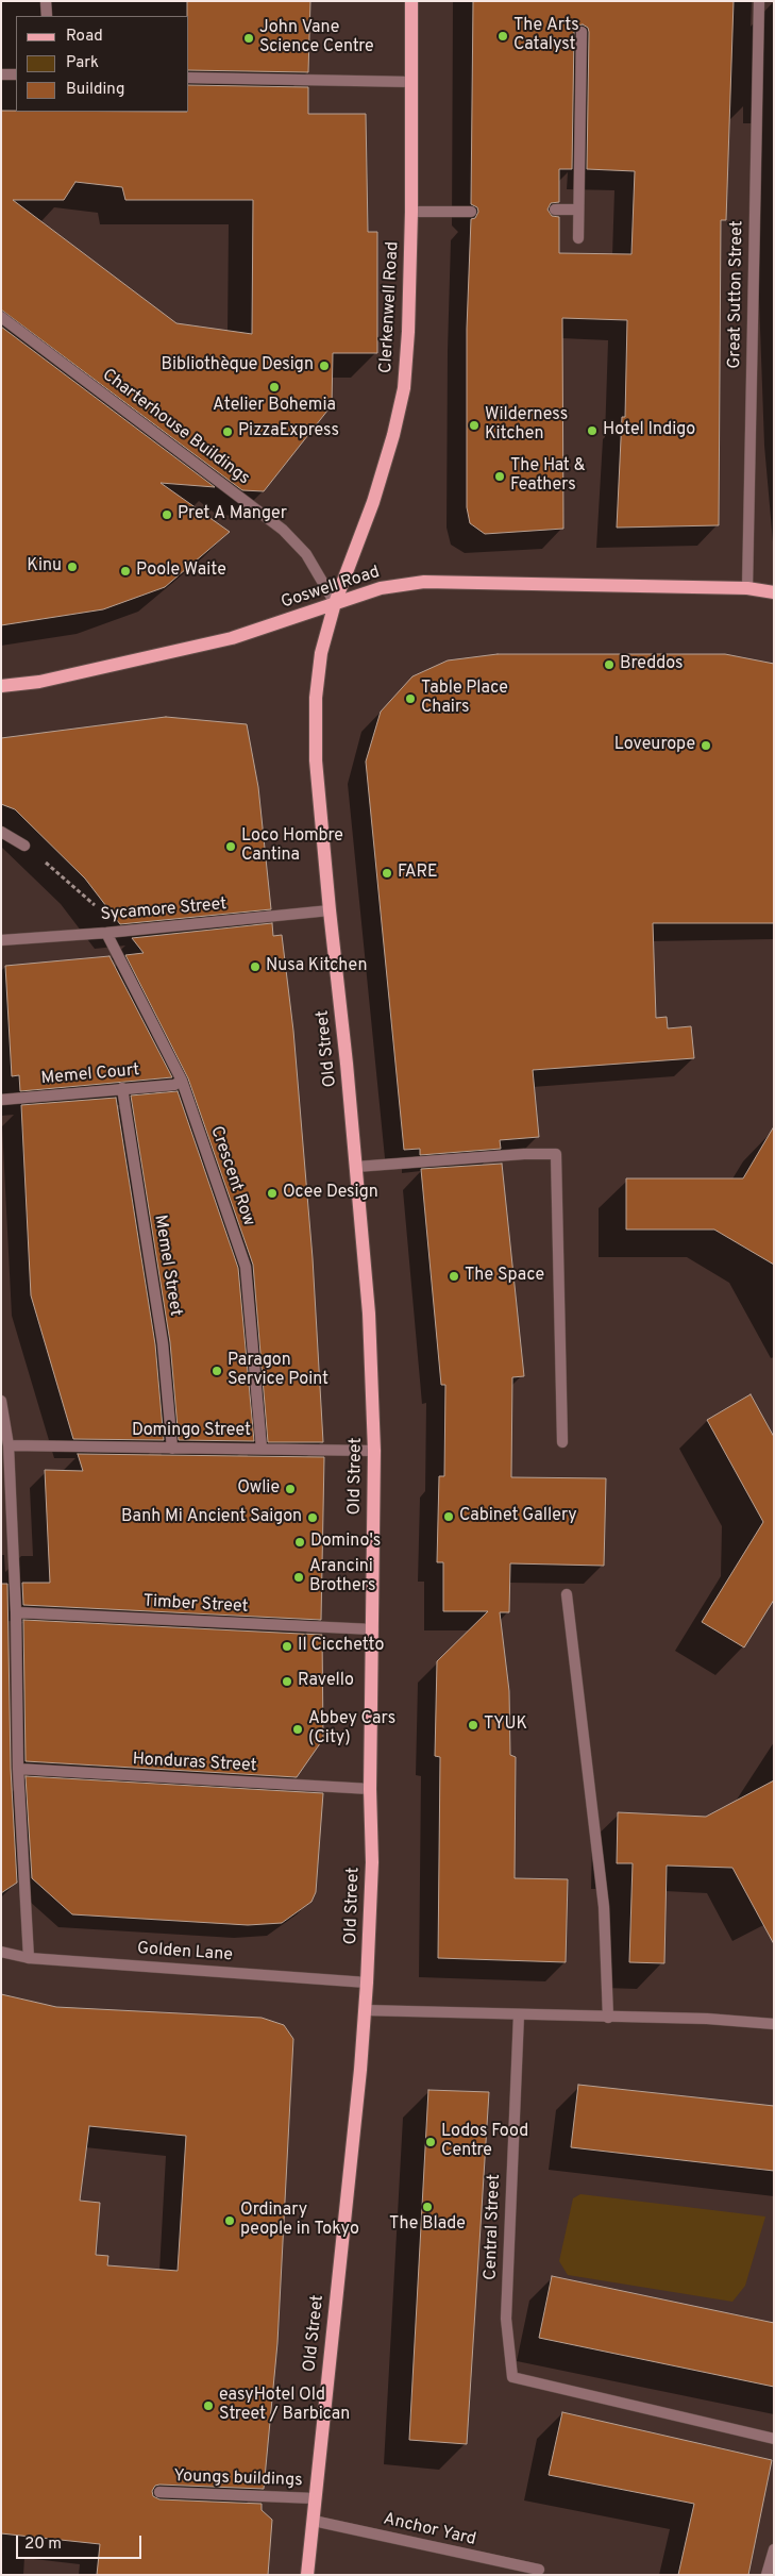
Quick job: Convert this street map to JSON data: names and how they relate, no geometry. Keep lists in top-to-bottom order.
{
  "streets": {
    "main road": ["Clerkenwell Road", "Goswell Road", "Old Street"],
    "street": [
      "Great Sutton Street",
      "Charterhouse Buildings",
      "Sycamore Street",
      "Memel Court",
      "Crescent Row",
      "Memel Street",
      "Domingo Street",
      "Timber Street",
      "Honduras Street",
      "Golden Lane",
      "Central Street",
      "Youngs buildings",
      "Anchor Yard"
    ]
  },
  "crossings": [
    ["Great Sutton Street", "Goswell Road"],
    ["Clerkenwell Road", "Charterhouse Buildings"],
    ["Clerkenwell Road", "Goswell Road"],
    ["Clerkenwell Road", "Old Street"],
    ["Charterhouse Buildings", "Goswell Road"],
    ["Charterhouse Buildings", "Old Street"],
    ["Goswell Road", "Old Street"],
    ["Sycamore Street", "Old Street"],
    ["Sycamore Street", "Crescent Row"],
    ["Old Street", "Domingo Street"],
    ["Old Street", "Timber Street"],
    ["Old Street", "Honduras Street"],
    ["Old Street", "Golden Lane"],
    ["Old Street", "Youngs buildings"],
    ["Old Street", "Anchor Yard"],
    ["Memel Court", "Crescent Row"],
    ["Memel Court", "Memel Street"],
    ["Crescent Row", "Domingo Street"],
    ["Memel Street", "Domingo Street"]
  ],
  "places": [
    "The Arts Catalyst",
    "John Vane Science Centre",
    "Bibliothèque Design",
    "Atelier Bohemia",
    "Wilderness Kitchen",
    "Hotel Indigo",
    "PizzaExpress",
    "The Hat & Feathers",
    "Pret A Manger",
    "Kinu",
    "Poole Waite",
    "Breddos",
    "Table Place Chairs",
    "Loveurope",
    "Loco Hombre Cantina",
    "FARE",
    "Nusa Kitchen",
    "Ocee Design",
    "The Space",
    "Paragon Service Point",
    "Owlie",
    "Cabinet Gallery",
    "Banh Mi Ancient Saigon",
    "Domino's",
    "Arancini Brothers",
    "Il Cicchetto",
    "Ravello",
    "TYUK",
    "Abbey Cars (City)",
    "Lodos Food Centre",
    "The Blade",
    "Ordinary people in Tokyo",
    "easyHotel Old Street / Barbican"
  ],
  "legend": ["Road", "Park", "Building"],
  "scale_bar": "20 m"
}
